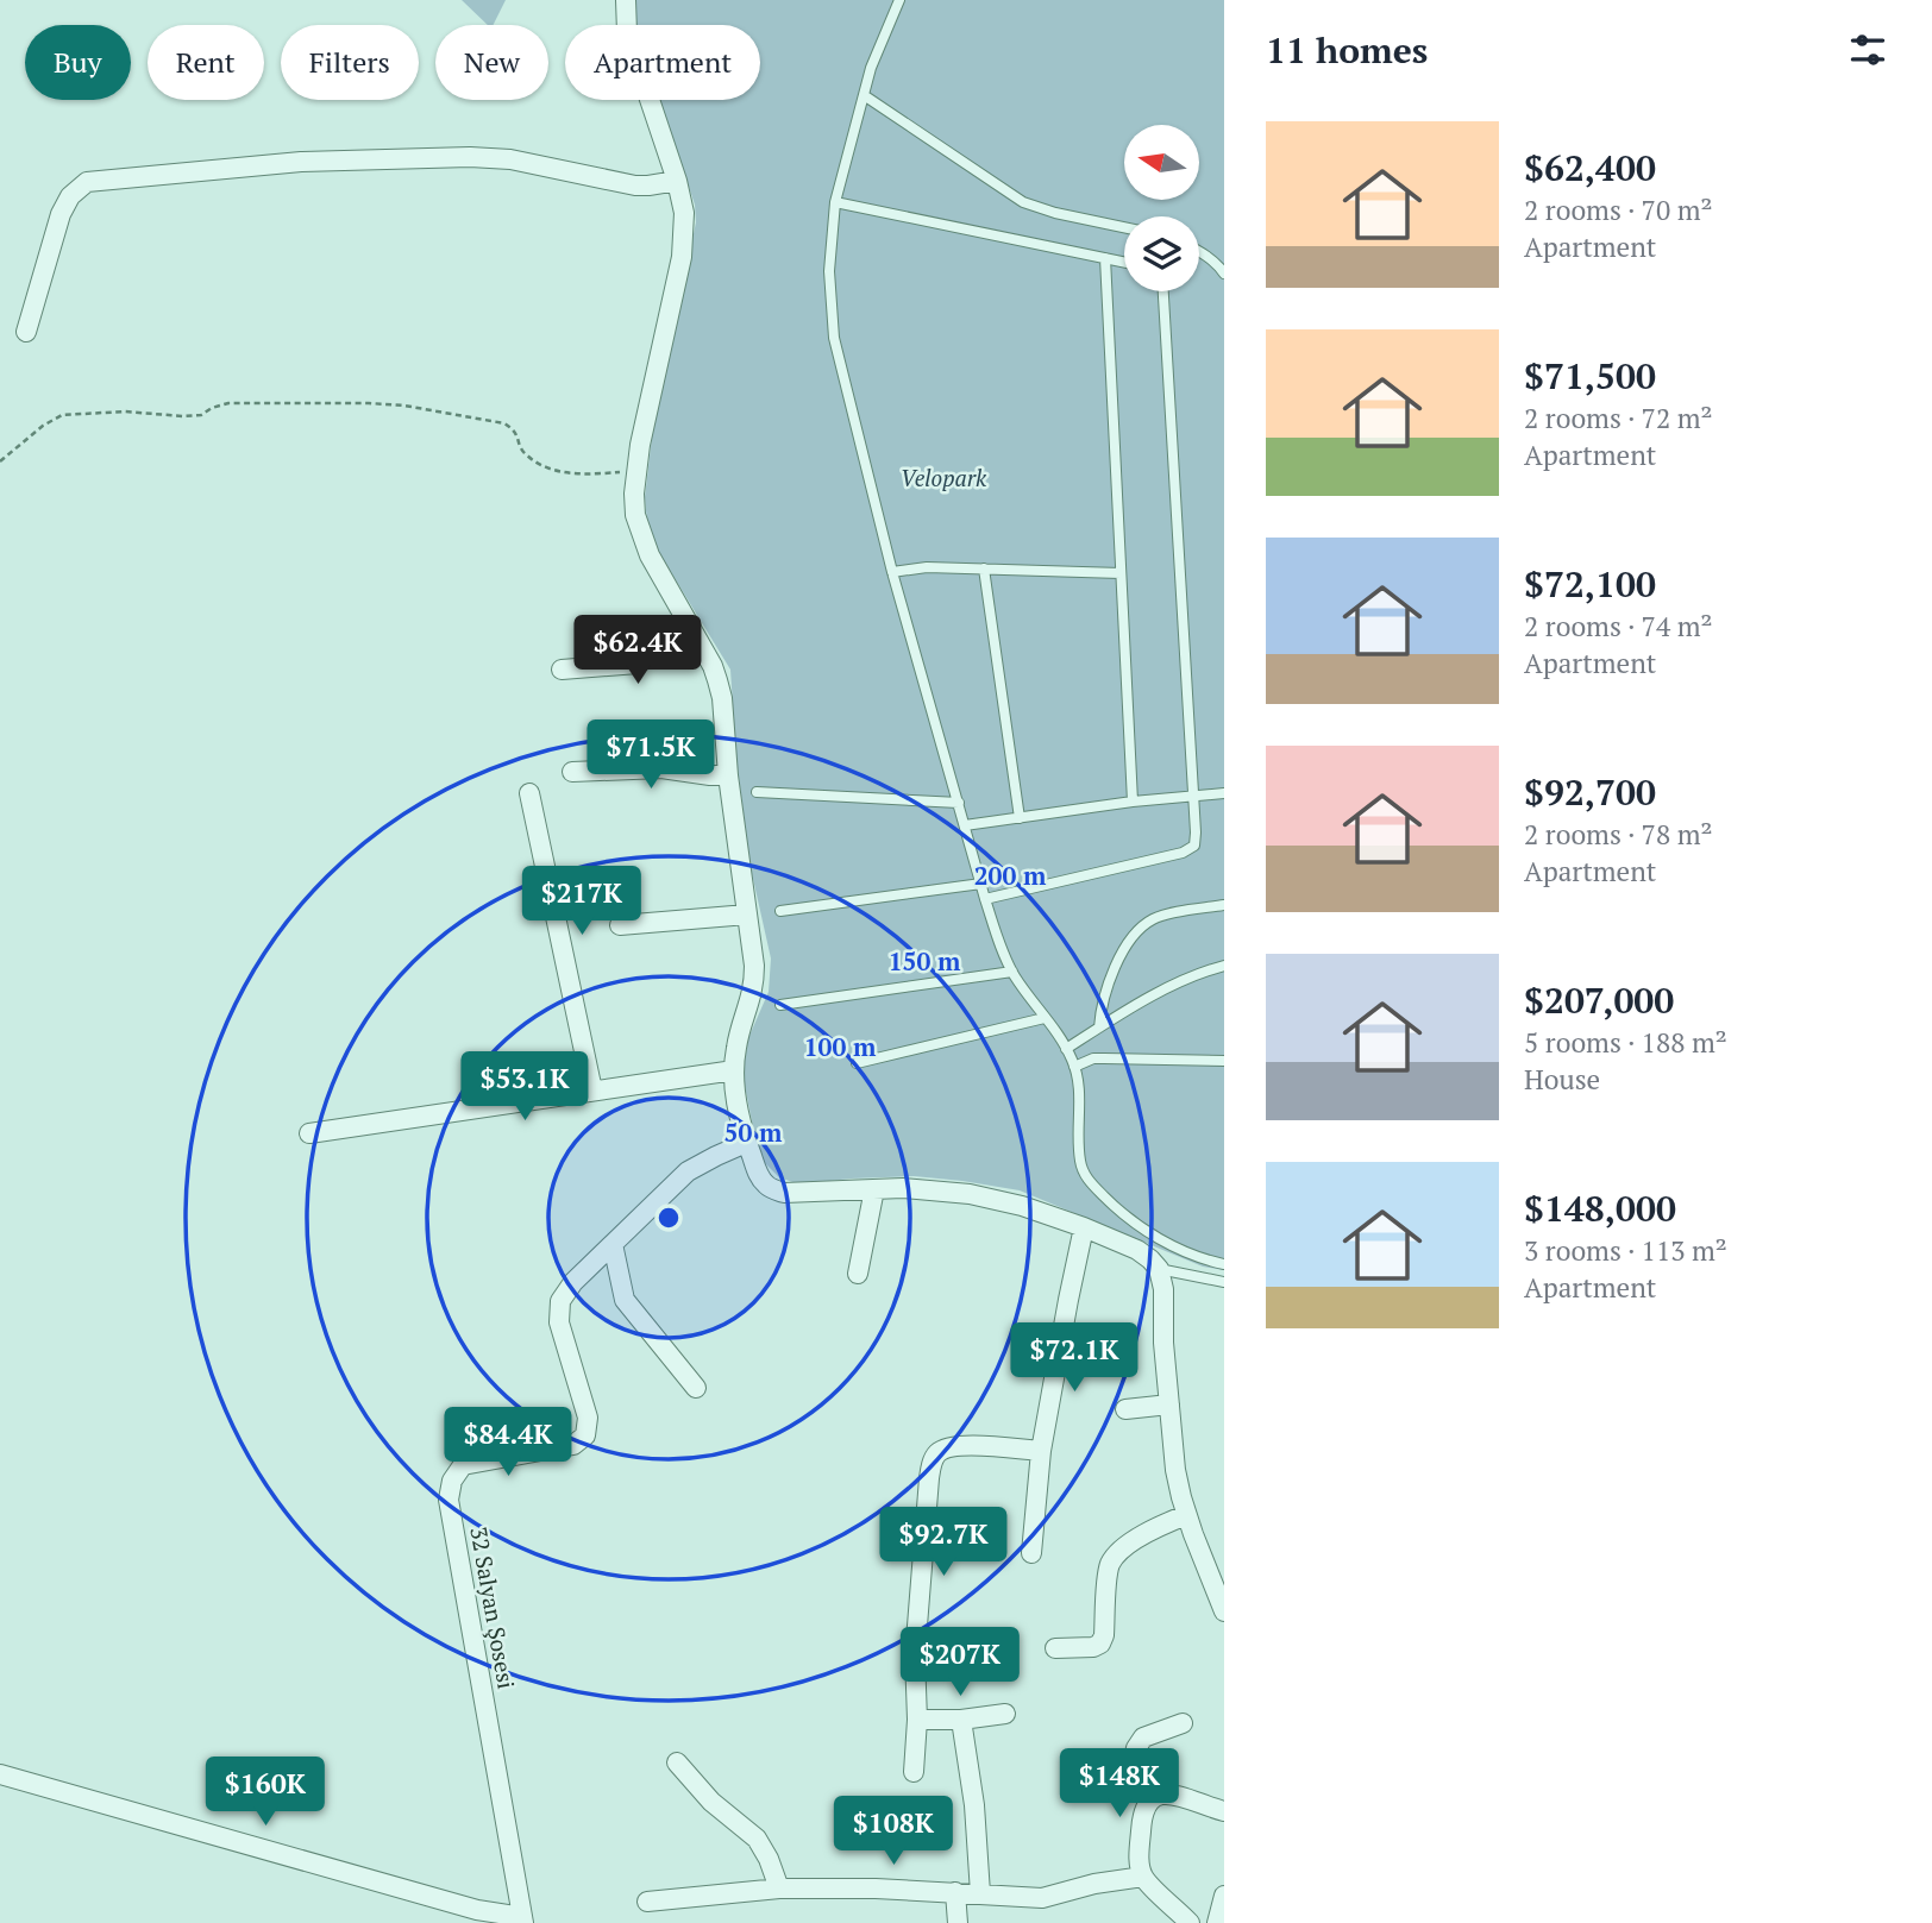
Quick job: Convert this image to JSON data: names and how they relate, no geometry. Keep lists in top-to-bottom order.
{
  "streets": {
    "street": ["32 Salyan Şosesi"]
  },
  "parks": ["Velopark"],
  "north": "left",
  "page": {
    "heading": "11 homes",
    "chip": [
      "Buy",
      "Rent",
      "Filters",
      "New",
      "Apartment"
    ],
    "list": [
      {
        "name": "$62,400",
        "note": "2 rooms · 70 m² · Apartment"
      },
      {
        "name": "$71,500",
        "note": "2 rooms · 72 m² · Apartment"
      },
      {
        "name": "$72,100",
        "note": "2 rooms · 74 m² · Apartment"
      },
      {
        "name": "$92,700",
        "note": "2 rooms · 78 m² · Apartment"
      },
      {
        "name": "$207,000",
        "note": "5 rooms · 188 m² · House"
      },
      {
        "name": "$148,000",
        "note": "3 rooms · 113 m² · Apartment"
      }
    ],
    "price": [
      "$62.4K",
      "$71.5K",
      "$217K",
      "$53.1K",
      "$72.1K",
      "$84.4K",
      "$92.7K",
      "$207K",
      "$148K",
      "$160K",
      "$108K"
    ]
  },
  "rings": [
    "200 m",
    "150 m",
    "100 m",
    "50 m"
  ]
}
